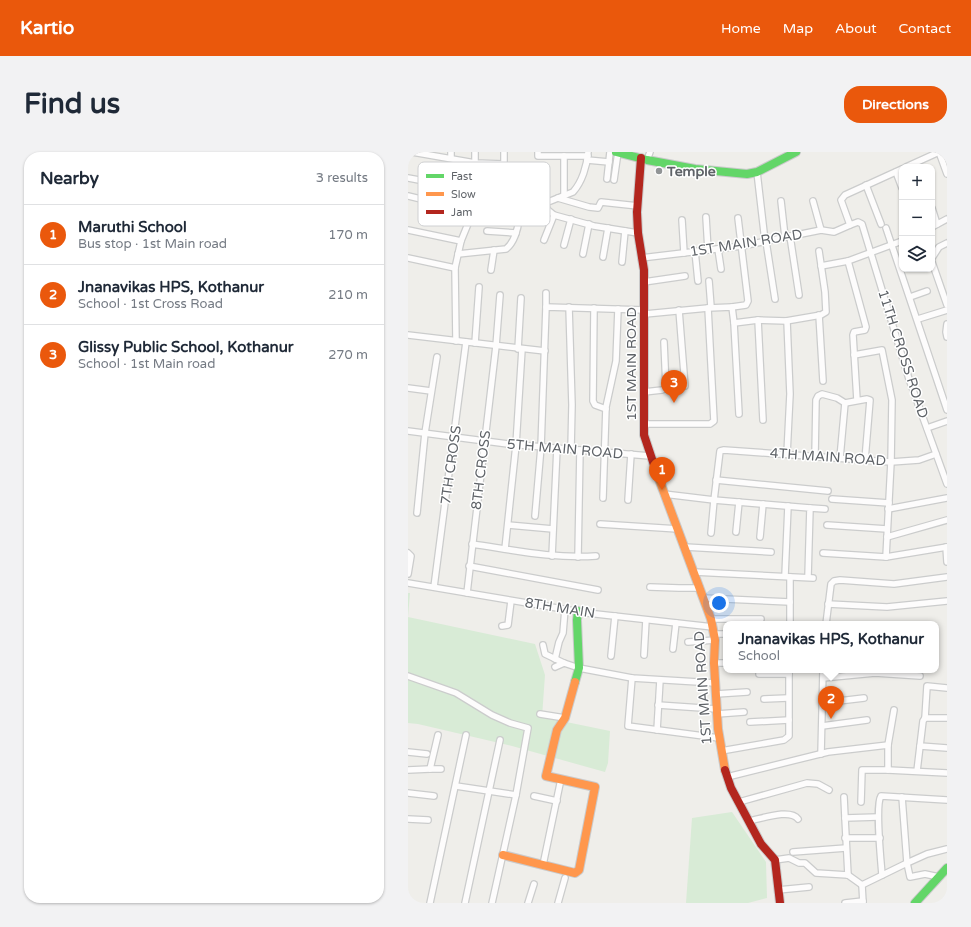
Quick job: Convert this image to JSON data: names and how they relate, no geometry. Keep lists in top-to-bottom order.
{
  "streets": {
    "street": [
      "1ST MAIN ROAD",
      "11TH CROSS ROAD",
      "5TH MAIN ROAD",
      "4TH MAIN ROAD",
      "7TH CROSS",
      "8TH CROSS",
      "8TH MAIN"
    ]
  },
  "crossings": [
    ["1ST MAIN ROAD", "11TH CROSS ROAD"],
    ["1ST MAIN ROAD", "5TH MAIN ROAD"],
    ["1ST MAIN ROAD", "8TH MAIN"],
    ["11TH CROSS ROAD", "4TH MAIN ROAD"],
    ["5TH MAIN ROAD", "7TH CROSS"],
    ["5TH MAIN ROAD", "8TH CROSS"],
    ["7TH CROSS", "8TH MAIN"],
    ["8TH CROSS", "8TH MAIN"]
  ],
  "places": ["Temple"],
  "legend": ["Fast", "Slow", "Jam"],
  "page": {
    "header": "Kartio",
    "nav": [
      "Home",
      "Map",
      "About",
      "Contact"
    ],
    "buttons": "Directions",
    "title": "Find us",
    "heading": ["Nearby", "3 results"],
    "map_buttons": ["+", "−"],
    "list": [
      {
        "mark": "1",
        "name": "Maruthi School",
        "note": "Bus stop · 1st Main road",
        "value": "170 m"
      },
      {
        "mark": "2",
        "name": "Jnanavikas HPS, Kothanur",
        "note": "School · 1st Cross Road",
        "value": "210 m"
      },
      {
        "mark": "3",
        "name": "Glissy Public School, Kothanur",
        "note": "School · 1st Main road",
        "value": "270 m"
      }
    ],
    "pins": ["3", "1", "2"],
    "popup": ["Jnanavikas HPS, Kothanur", "School"]
  }
}
